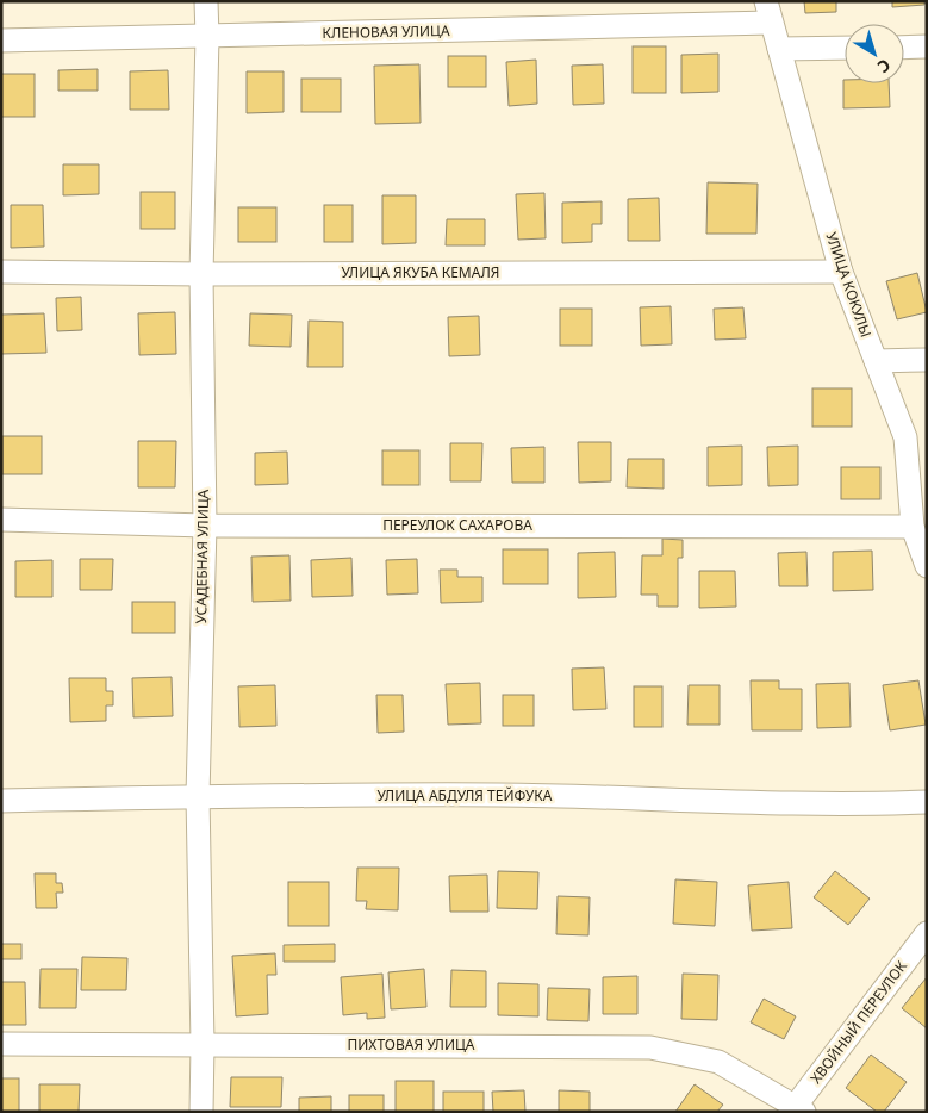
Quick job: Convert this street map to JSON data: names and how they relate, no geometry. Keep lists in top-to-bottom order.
{
  "streets": {
    "street": [
      "КЛЕНОВАЯ УЛИЦА",
      "УЛИЦА ЯКУБА КЕМАЛЯ",
      "УЛИЦА КОКУЛЫ",
      "ПЕРЕУЛОК САХАРОВА",
      "УСАДЕБНАЯ УЛИЦА",
      "УЛИЦА АБДУЛЯ ТЕЙФУКА",
      "ХВОЙНЫЙ ПЕРЕУЛОК",
      "ПИХТОВАЯ УЛИЦА"
    ]
  },
  "crossings": [
    ["КЛЕНОВАЯ УЛИЦА", "УЛИЦА КОКУЛЫ"],
    ["КЛЕНОВАЯ УЛИЦА", "УСАДЕБНАЯ УЛИЦА"],
    ["УЛИЦА ЯКУБА КЕМАЛЯ", "УЛИЦА КОКУЛЫ"],
    ["УЛИЦА ЯКУБА КЕМАЛЯ", "УСАДЕБНАЯ УЛИЦА"],
    ["УЛИЦА КОКУЛЫ", "ПЕРЕУЛОК САХАРОВА"],
    ["ПЕРЕУЛОК САХАРОВА", "УСАДЕБНАЯ УЛИЦА"],
    ["УСАДЕБНАЯ УЛИЦА", "УЛИЦА АБДУЛЯ ТЕЙФУКА"],
    ["УСАДЕБНАЯ УЛИЦА", "ПИХТОВАЯ УЛИЦА"],
    ["ХВОЙНЫЙ ПЕРЕУЛОК", "ПИХТОВАЯ УЛИЦА"]
  ],
  "north": "bottom right"
}
